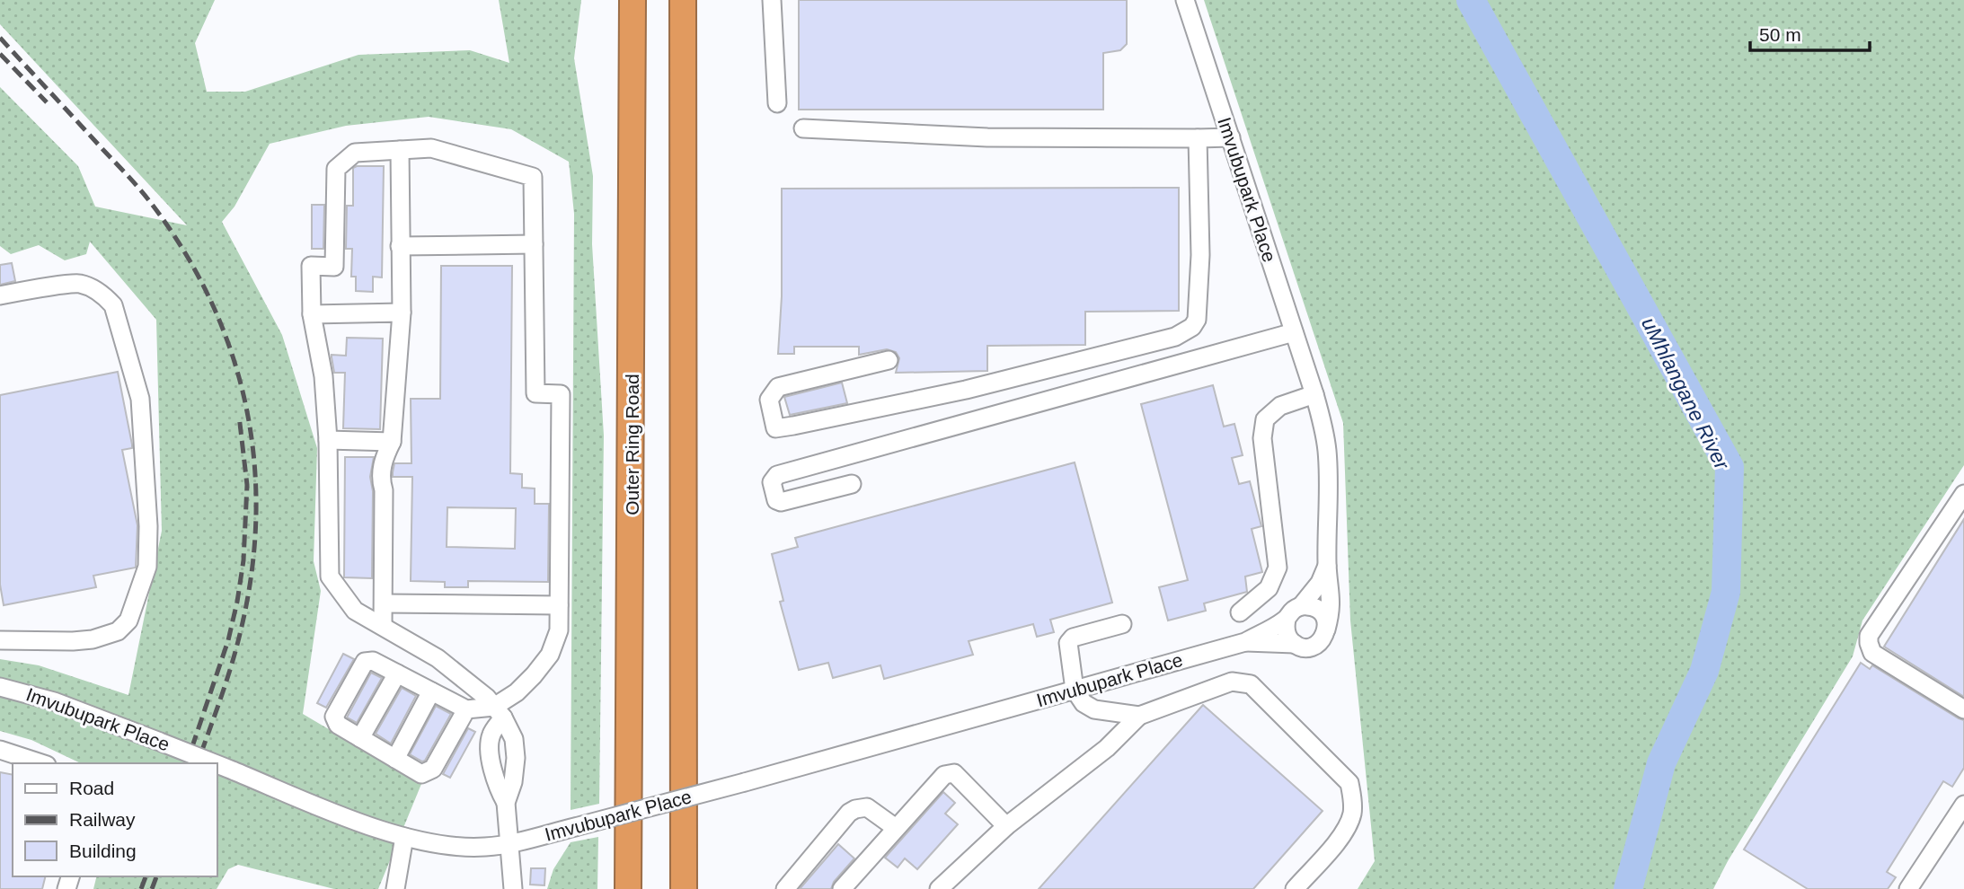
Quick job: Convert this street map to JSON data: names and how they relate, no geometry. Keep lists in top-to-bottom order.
{
  "streets": {
    "highway": ["Outer Ring Road"],
    "lane": ["Imvubupark Place"]
  },
  "water": ["uMhlangane River"],
  "legend": ["Road", "Railway", "Building"],
  "scale_bar": "50 m"
}
